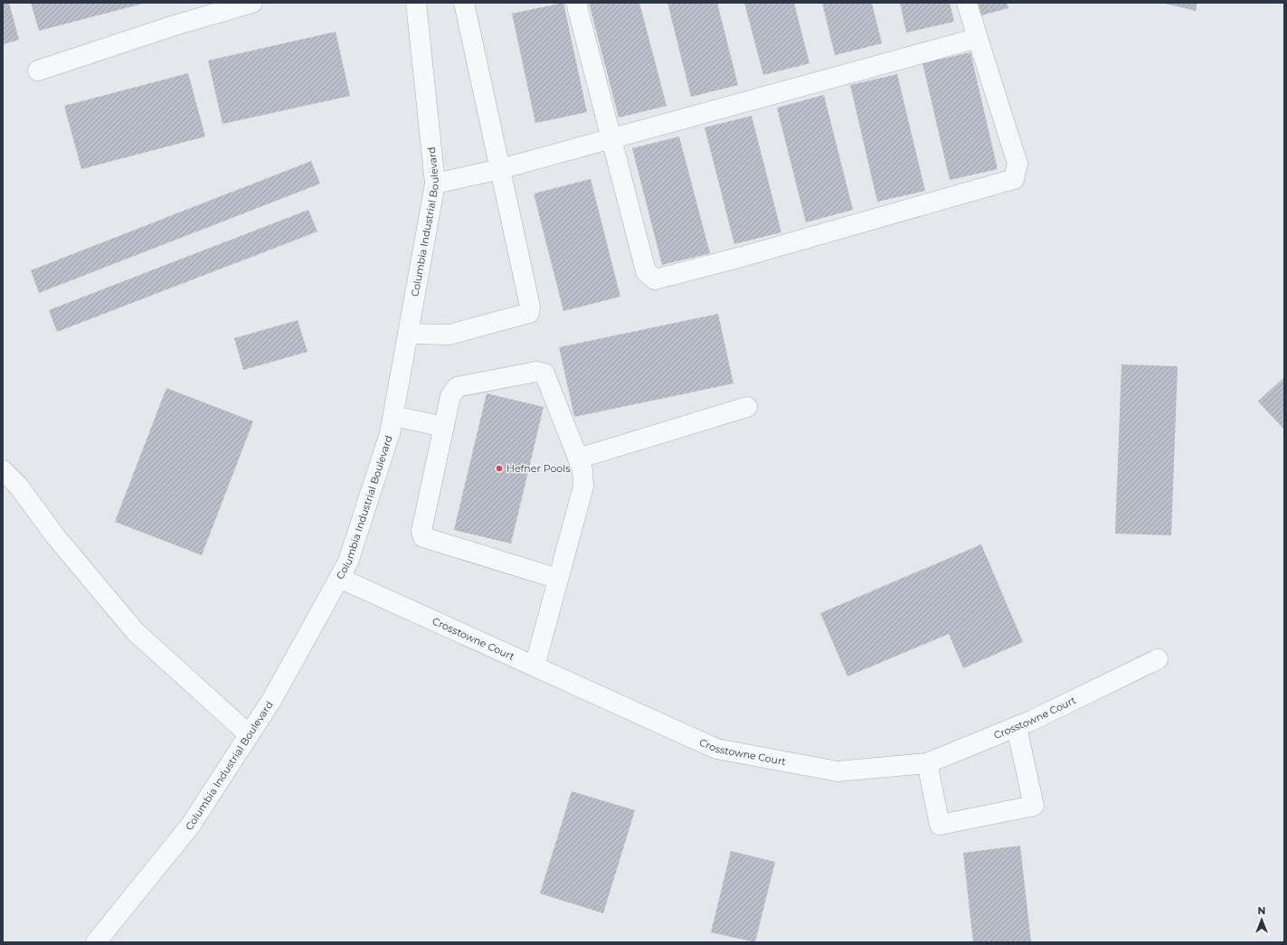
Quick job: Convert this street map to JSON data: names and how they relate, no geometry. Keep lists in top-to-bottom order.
{
  "streets": {
    "street": ["Columbia Industrial Boulevard", "Crosstowne Court"]
  },
  "crossings": [
    ["Columbia Industrial Boulevard", "Crosstowne Court"]
  ],
  "places": ["Hefner Pools"],
  "north": "top"
}
